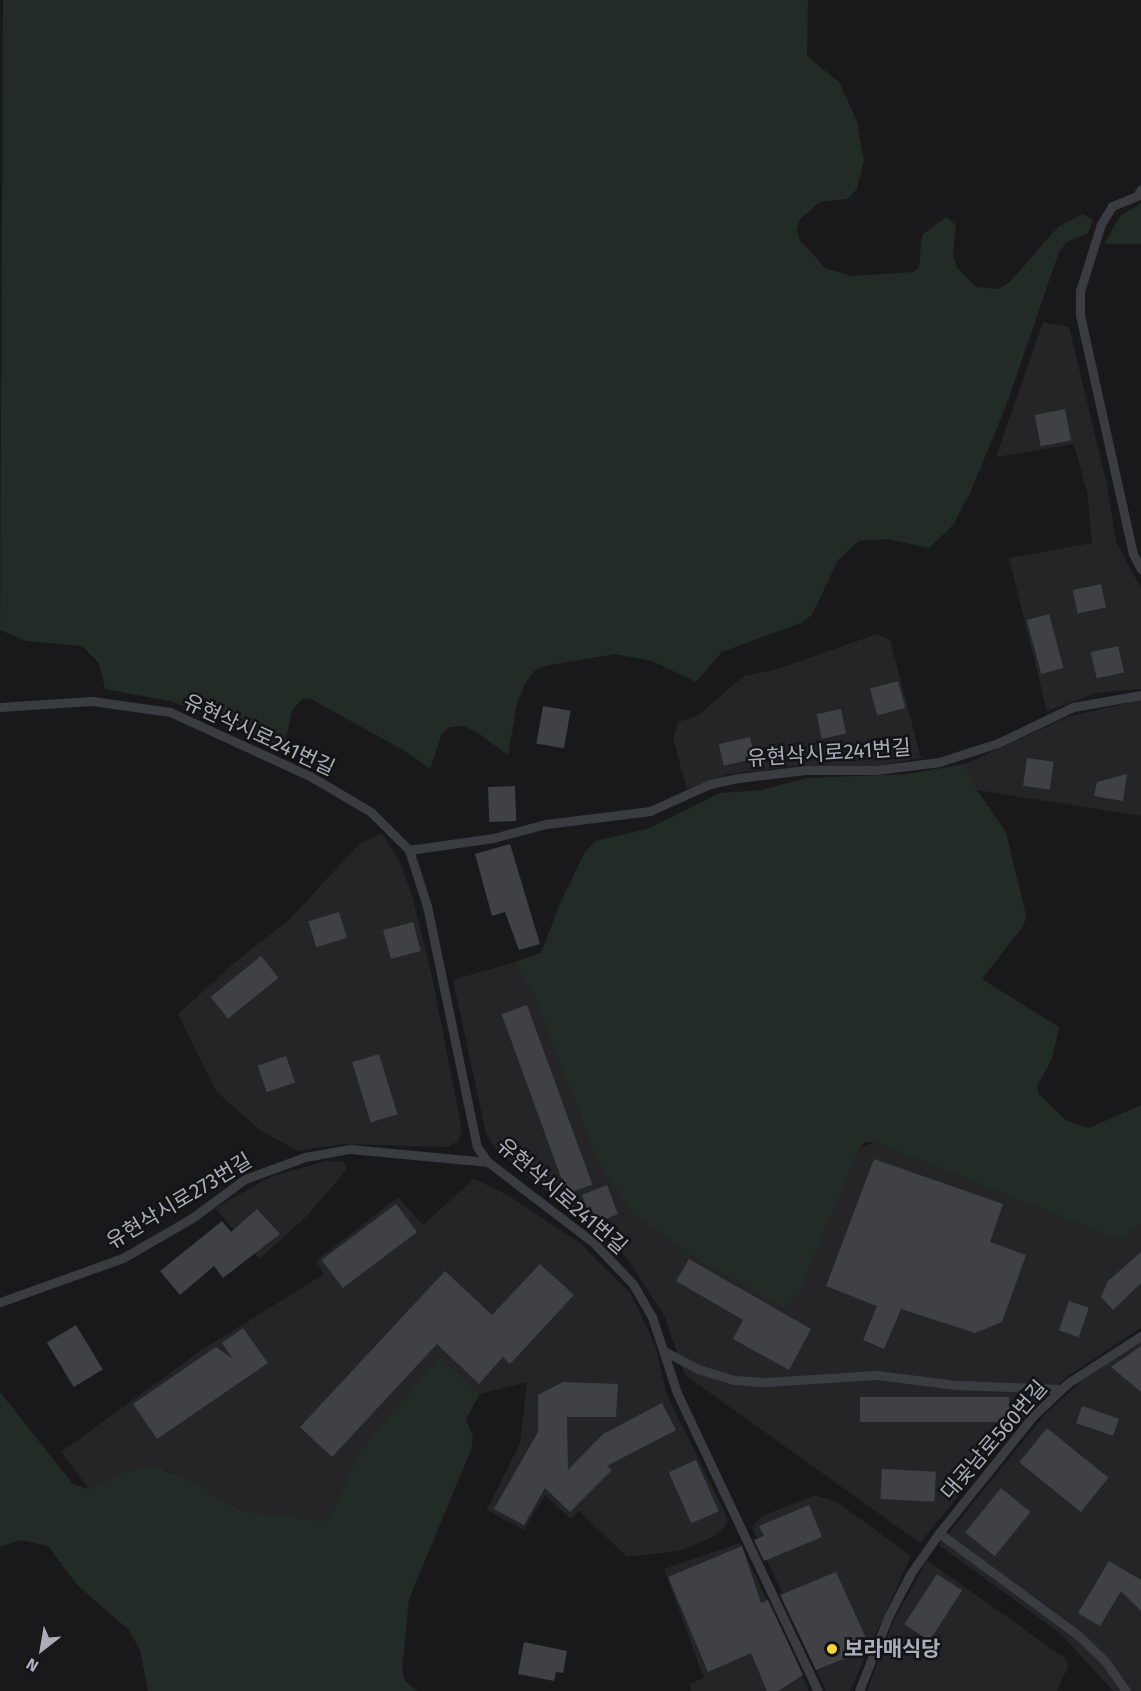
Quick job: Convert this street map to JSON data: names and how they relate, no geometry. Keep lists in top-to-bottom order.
{
  "streets": {
    "lane": ["유현삭시로241번길", "유현삭시로273번길", "대곶남로560번길"]
  },
  "crossings": [
    ["유현삭시로241번길", "유현삭시로273번길"]
  ],
  "places": ["보라매식당"],
  "north": "bottom left"
}
